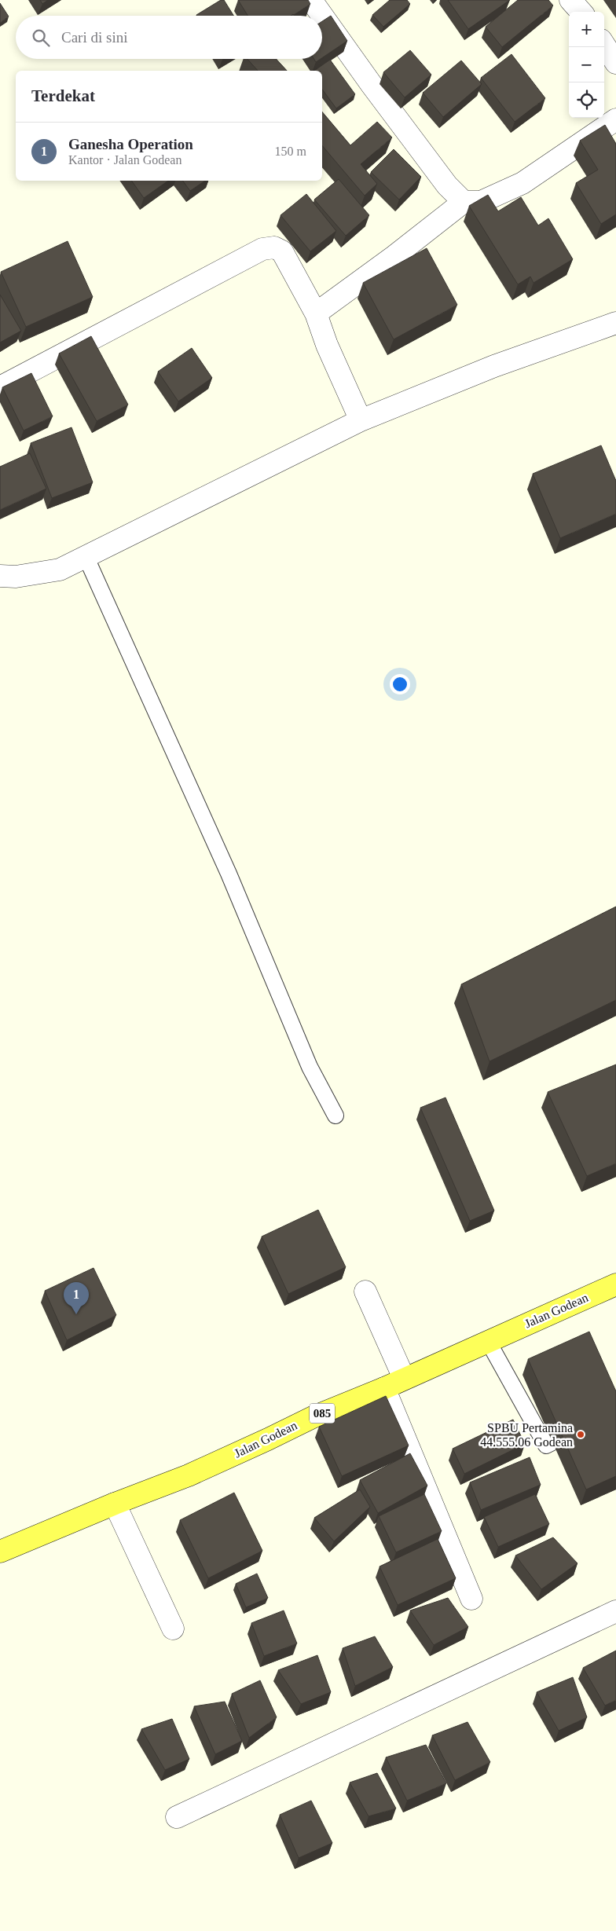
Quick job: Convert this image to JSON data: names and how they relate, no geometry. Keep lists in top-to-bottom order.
{
  "streets": {
    "main road": ["Jalan Godean", "085"]
  },
  "places": ["SPBU Pertamina 44.555.06 Godean"],
  "page": {
    "map_buttons": ["+", "−"],
    "search": "Cari di sini",
    "heading": "Terdekat",
    "list": [
      {
        "mark": "1",
        "name": "Ganesha Operation",
        "note": "Kantor · Jalan Godean",
        "value": "150 m"
      }
    ],
    "pins": "1"
  }
}
